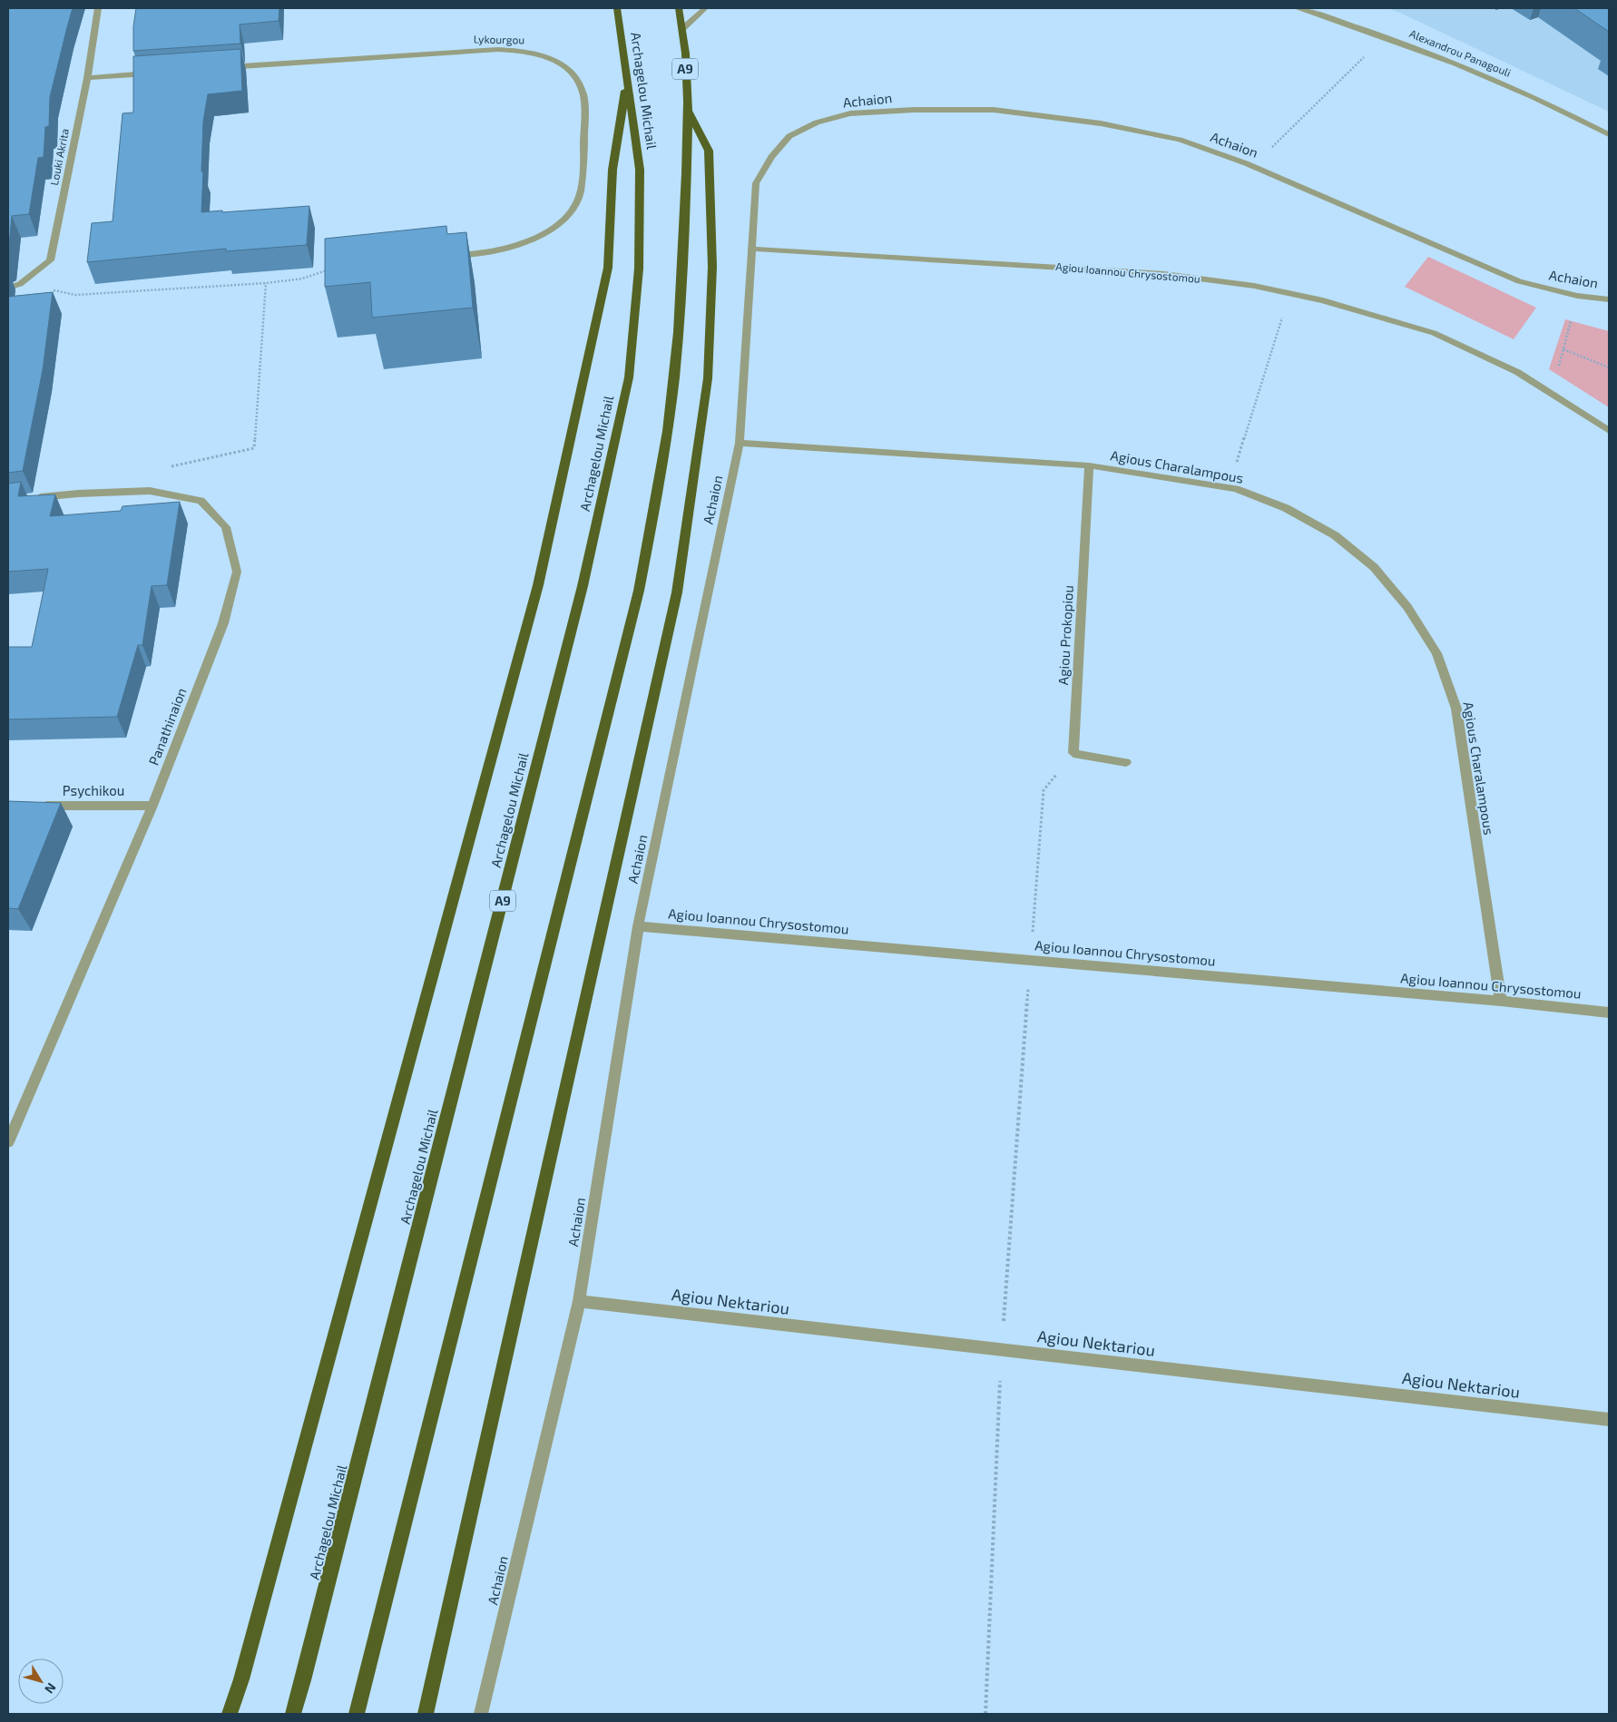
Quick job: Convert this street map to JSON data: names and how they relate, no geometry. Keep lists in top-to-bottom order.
{
  "streets": {
    "highway": ["A9", "Archagelou Michail"],
    "street": [
      "Lykourgou",
      "Alexandrou Panagouli",
      "Achaion",
      "Louki Akrita",
      "Agiou Ioannou Chrysostomou",
      "Agious Charalampous",
      "Agiou Prokopiou",
      "Panathinaion",
      "Psychikou",
      "Agiou Nektariou"
    ]
  },
  "crossings": [
    ["Achaion", "Agiou Ioannou Chrysostomou"],
    ["Achaion", "Agious Charalampous"],
    ["Achaion", "Agiou Nektariou"],
    ["Agiou Ioannou Chrysostomou", "Agious Charalampous"],
    ["Agious Charalampous", "Agiou Prokopiou"],
    ["Panathinaion", "Psychikou"]
  ],
  "north": "bottom right"
}
